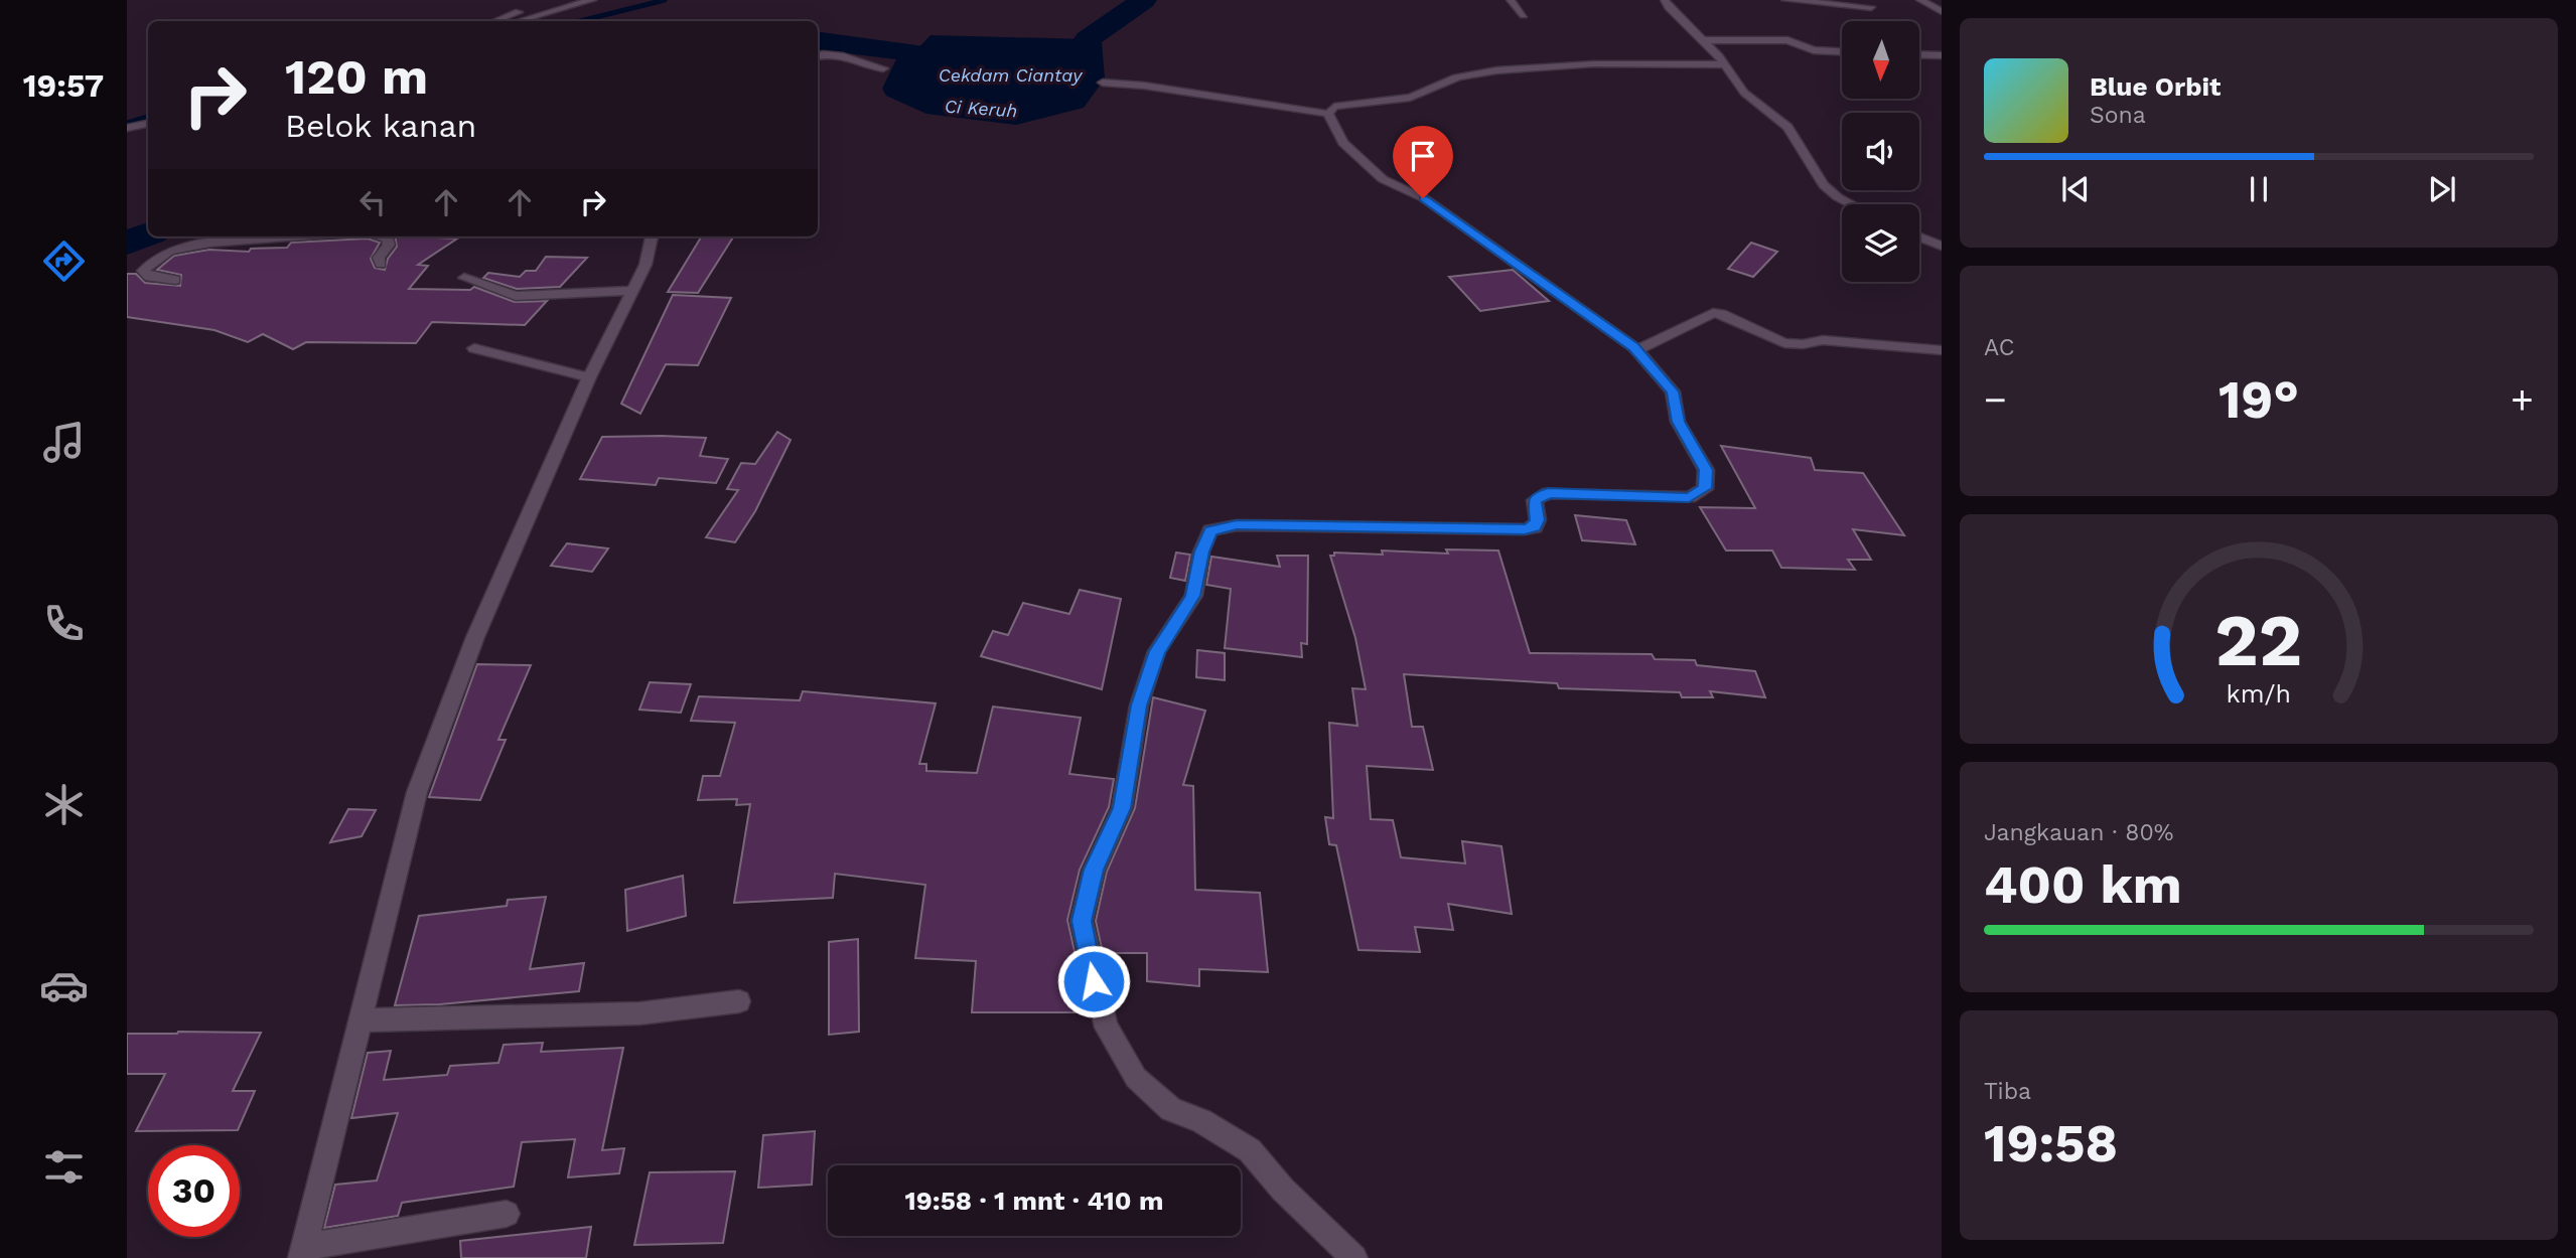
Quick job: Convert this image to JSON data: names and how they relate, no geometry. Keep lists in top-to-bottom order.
{
  "water": ["Cekdam Ciantay", "Ci Keruh"],
  "north": "bottom",
  "page": {
    "tabs": "19:57",
    "turn": ["120 m", "Belok kanan"],
    "song": ["Blue Orbit", "Sona"],
    "tile": [
      "AC",
      ["Jangkauan · 80%", "400 km"],
      ["Tiba", "19:58"]
    ],
    "heat": ["−", "19°", "+"],
    "limit": "30",
    "trip": "19:58 · 1 mnt · 410 m",
    "gauge": ["22", "km/h"]
  }
}
